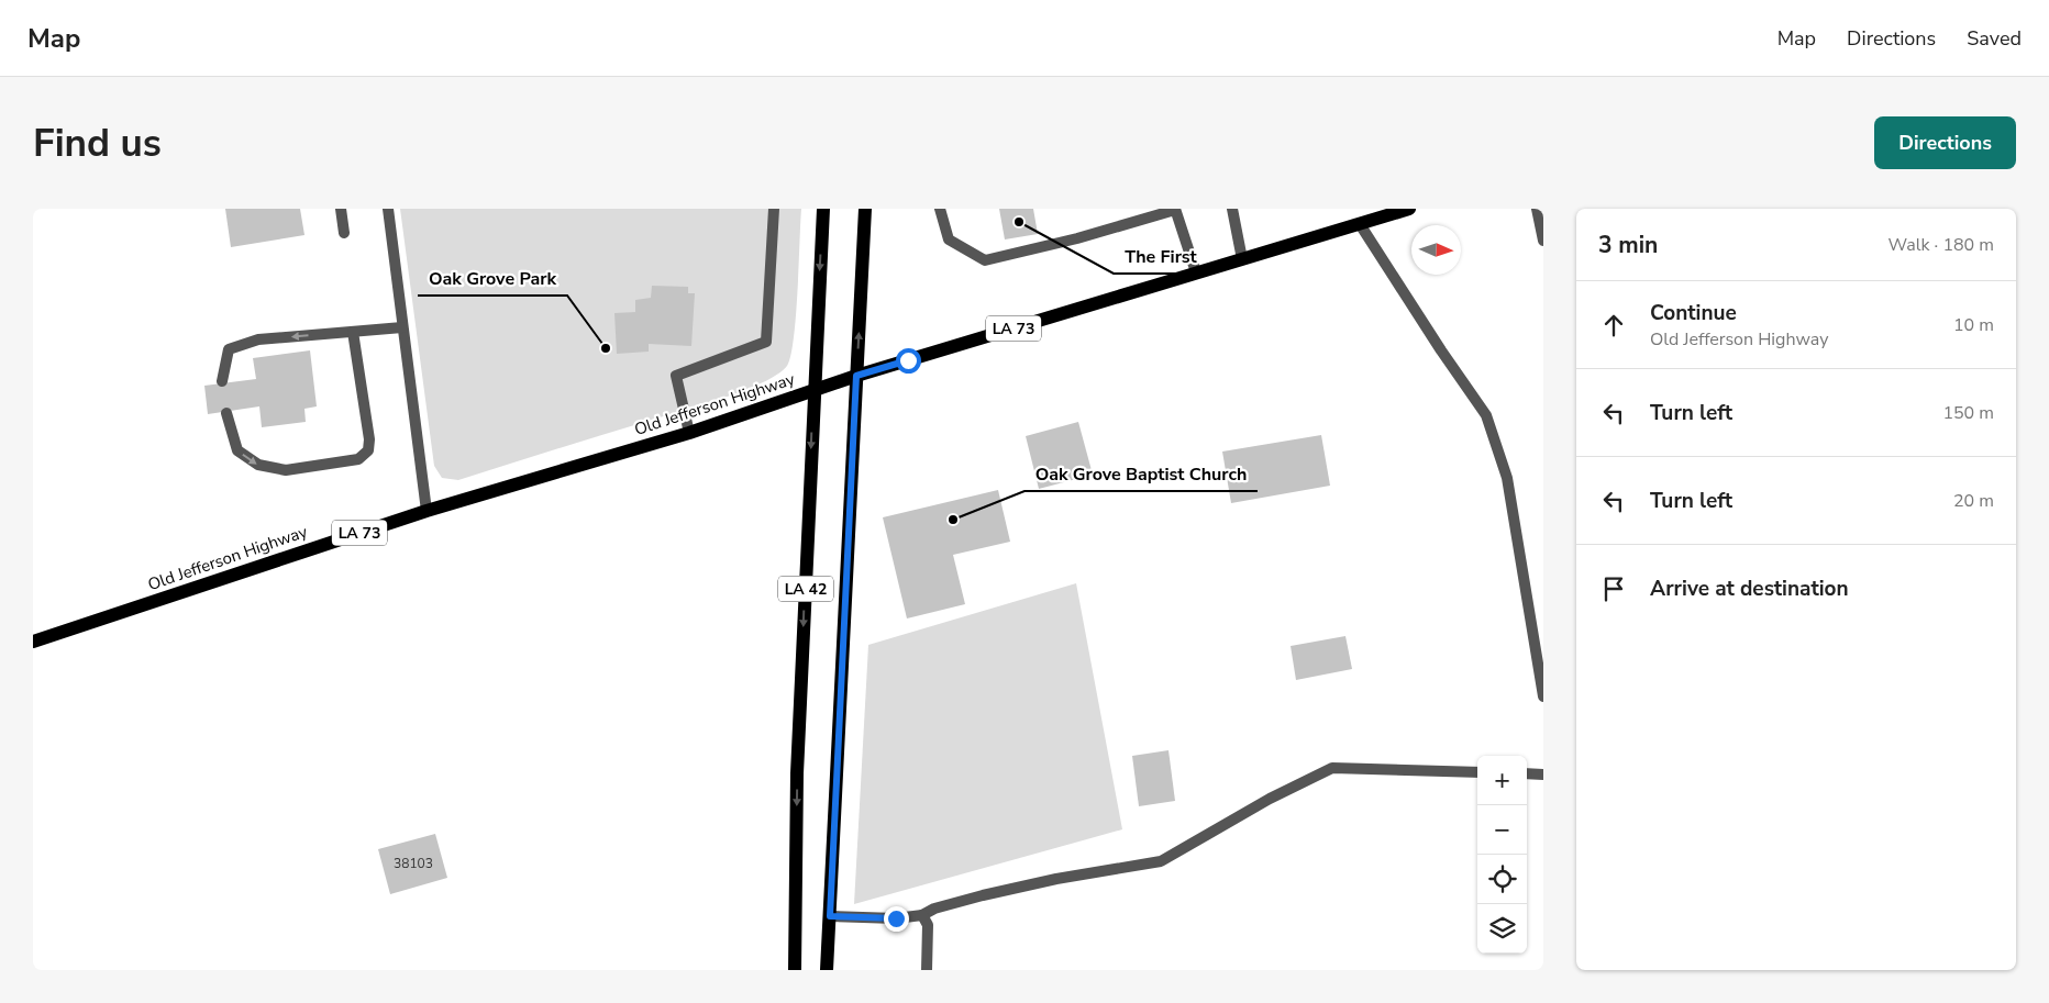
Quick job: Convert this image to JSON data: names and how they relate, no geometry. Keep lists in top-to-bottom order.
{
  "streets": {
    "main road": ["LA 73", "Old Jefferson Highway", "LA 42"]
  },
  "crossings": [
    ["Old Jefferson Highway", "LA 42"]
  ],
  "places": ["The First", "Oak Grove Park", "Oak Grove Baptist Church"],
  "house_numbers": ["38103"],
  "north": "right",
  "page": {
    "header": "Map",
    "nav": ["Map", "Directions", "Saved"],
    "buttons": "Directions",
    "title": "Find us",
    "heading": ["3 min", "Walk · 180 m"],
    "list": [
      ["Continue", "Old Jefferson Highway", "10 m"],
      ["Turn left", "150 m"],
      ["Turn left", "20 m"],
      "Arrive at destination"
    ],
    "map_buttons": ["+", "−"]
  }
}
